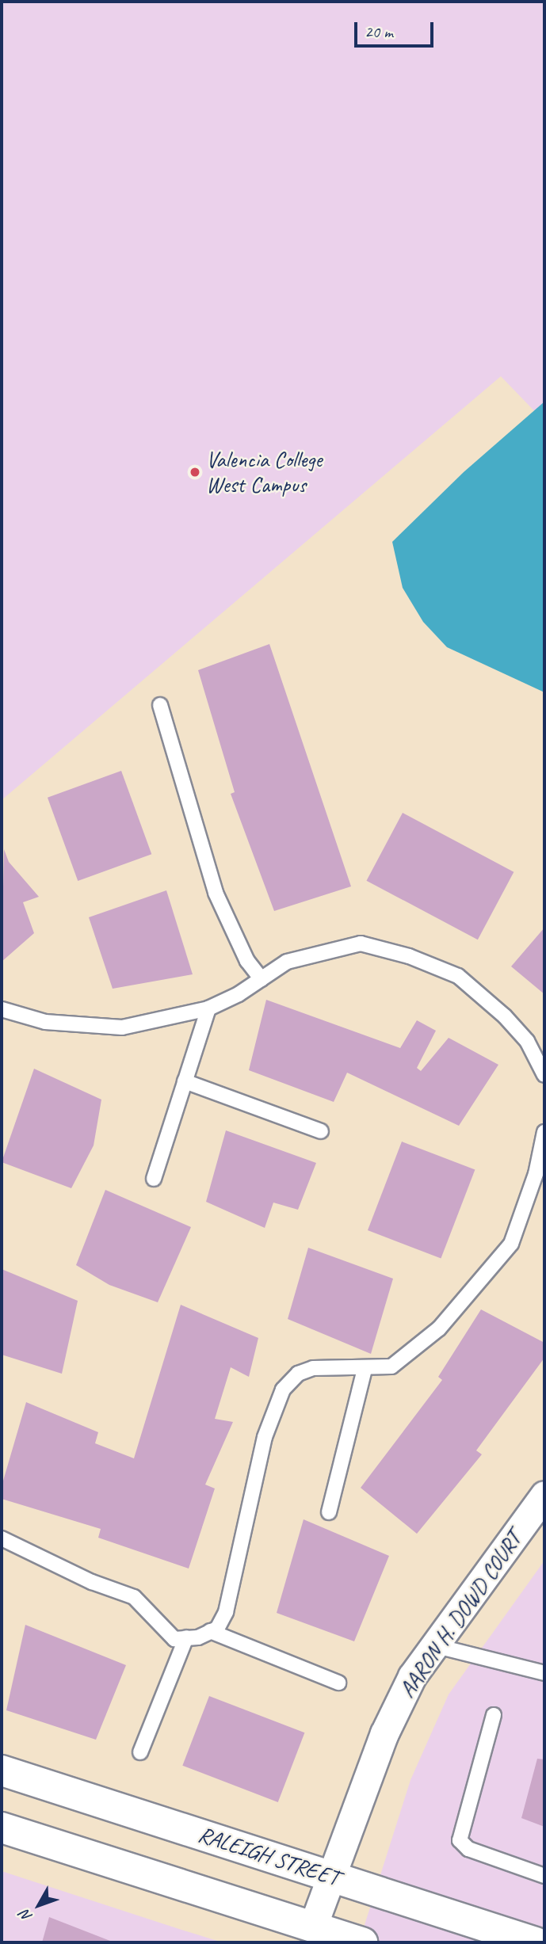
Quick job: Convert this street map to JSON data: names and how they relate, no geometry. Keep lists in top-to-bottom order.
{
  "streets": {
    "street": ["AARON H. DOWD COURT", "RALEIGH STREET"]
  },
  "crossings": [
    ["AARON H. DOWD COURT", "RALEIGH STREET"]
  ],
  "places": ["Valencia College West Campus"],
  "scale_bar": "20 m",
  "north": "bottom left"
}
